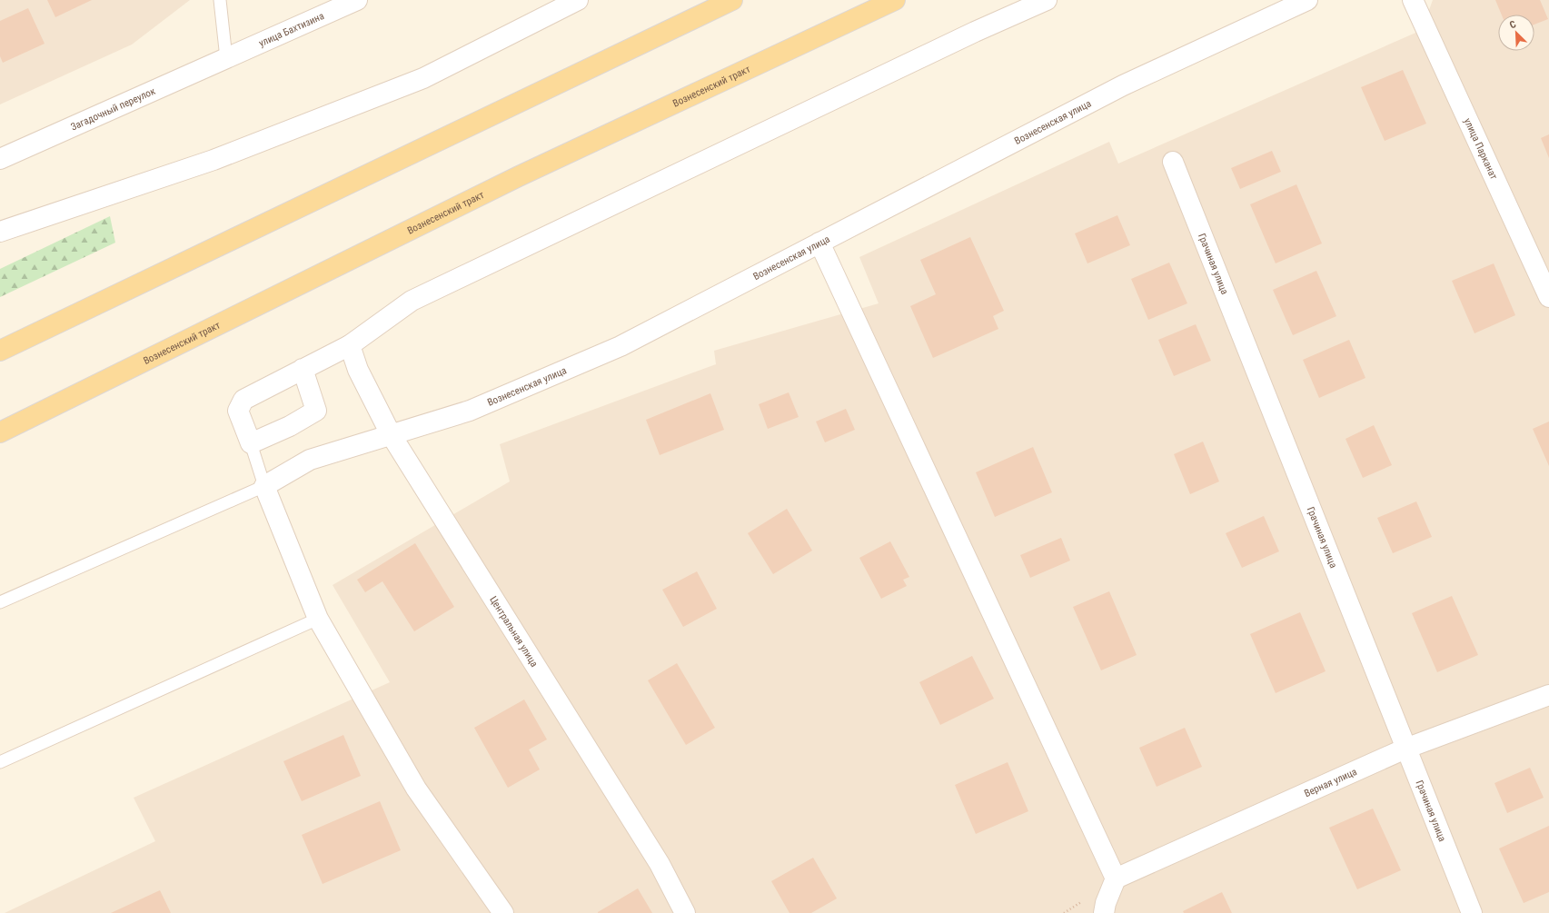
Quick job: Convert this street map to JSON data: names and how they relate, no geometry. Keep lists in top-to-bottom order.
{
  "streets": {
    "main road": ["Вознесенский тракт"],
    "street": [
      "улица Бахтизина",
      "Загадочный переулок",
      "Вознесенская улица",
      "улица Парканат",
      "Грачиная улица",
      "Центральная улица",
      "Верная улица"
    ]
  },
  "crossings": [
    ["улица Бахтизина", "Загадочный переулок"],
    ["Вознесенская улица", "Центральная улица"],
    ["Грачиная улица", "Верная улица"]
  ],
  "north": "top left"
}
